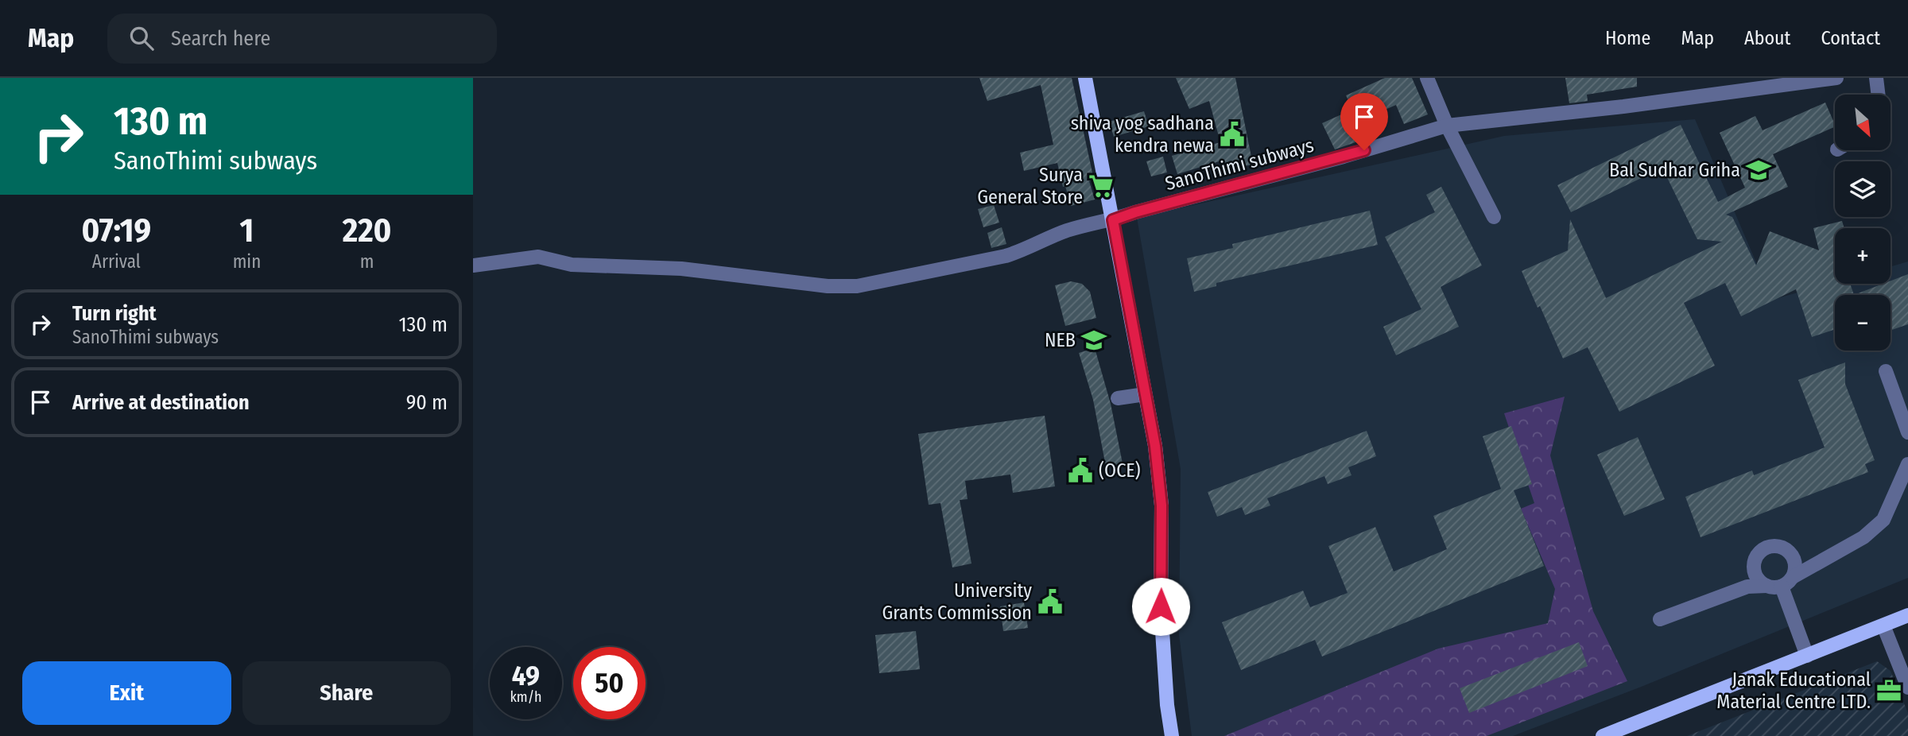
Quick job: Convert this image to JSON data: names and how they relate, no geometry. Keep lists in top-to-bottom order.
{
  "streets": {
    "street": ["SanoThimi subways"]
  },
  "places": {
    "public building": ["shiva yog sadhana kendra newa", "(OCE)", "University Grants Commission"],
    "school or university": ["Bal Sudhar Griha", "NEB"],
    "supermarket": ["Surya General Store"],
    "office": ["Janak Educational Material Centre LTD."]
  },
  "north": "bottom right",
  "page": {
    "header": "Map",
    "search": "Search here",
    "nav": [
      "Home",
      "Map",
      "About",
      "Contact"
    ],
    "turn": ["130 m", "SanoThimi subways"],
    "map_buttons": ["+", "−"],
    "eta": [
      "07:19",
      "Arrival",
      "1",
      "min",
      "220",
      "m"
    ],
    "list": [
      {
        "name": "Turn right",
        "note": "SanoThimi subways",
        "value": "130 m"
      },
      {
        "name": "Arrive at destination",
        "value": "90 m"
      }
    ],
    "speed": "49 km/h",
    "limit": "50",
    "buttons": ["Exit", "Share"]
  }
}
